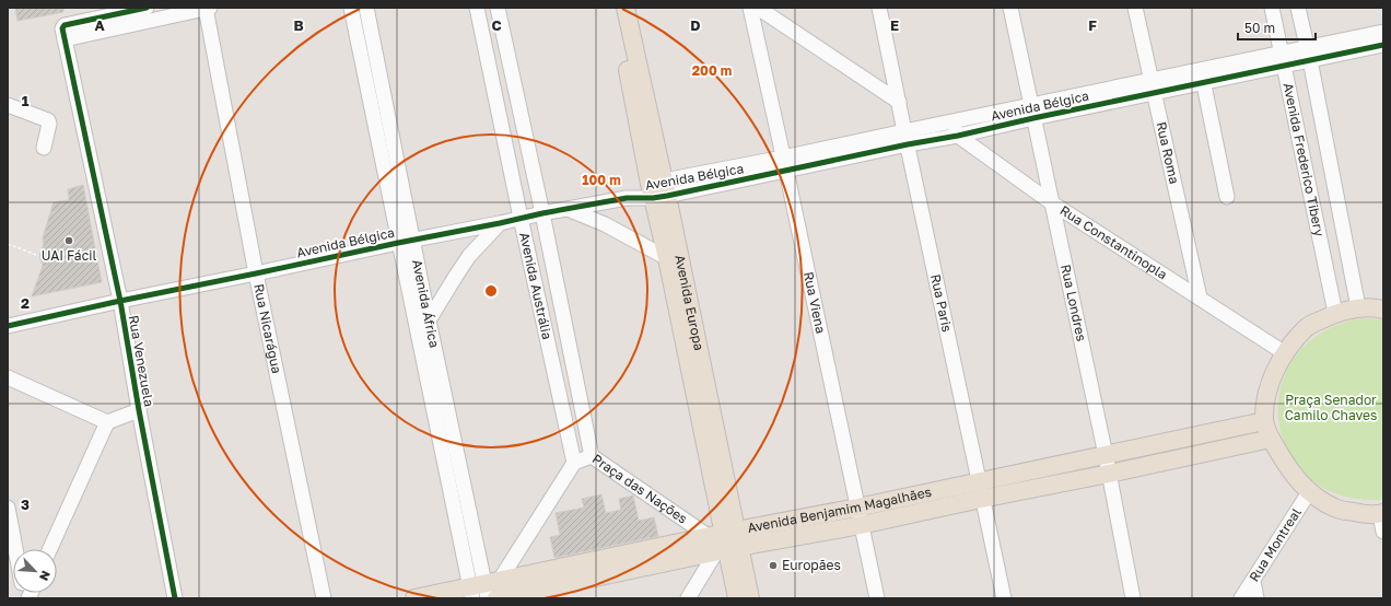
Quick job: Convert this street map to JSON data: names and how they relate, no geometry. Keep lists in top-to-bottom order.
{
  "streets": {
    "main road": ["Avenida Europa", "Avenida Benjamim Magalhães"],
    "street": [
      "Avenida Bélgica",
      "Rua Roma",
      "Avenida Frederico Tibery",
      "Rua Constantinopla",
      "Avenida Austrália",
      "Avenida África",
      "Rua Viena",
      "Rua Paris",
      "Rua Londres",
      "Rua Nicarágua",
      "Rua Venezuela",
      "Praça das Nações",
      "Rua Montreal"
    ]
  },
  "crossings": [
    ["Avenida Bélgica", "Rua Roma"],
    ["Avenida Bélgica", "Avenida Frederico Tibery"],
    ["Avenida Bélgica", "Rua Constantinopla"],
    ["Avenida Bélgica", "Avenida Austrália"],
    ["Avenida Bélgica", "Avenida África"],
    ["Avenida Bélgica", "Avenida Europa"],
    ["Avenida Bélgica", "Rua Viena"],
    ["Avenida Bélgica", "Rua Paris"],
    ["Avenida Bélgica", "Rua Londres"],
    ["Avenida Bélgica", "Rua Nicarágua"],
    ["Avenida Bélgica", "Rua Venezuela"],
    ["Rua Roma", "Rua Constantinopla"],
    ["Rua Constantinopla", "Rua Londres"],
    ["Avenida Austrália", "Praça das Nações"],
    ["Avenida África", "Praça das Nações"],
    ["Avenida África", "Avenida Benjamim Magalhães"],
    ["Avenida Europa", "Praça das Nações"],
    ["Avenida Europa", "Avenida Benjamim Magalhães"],
    ["Rua Viena", "Avenida Benjamim Magalhães"],
    ["Rua Paris", "Avenida Benjamim Magalhães"],
    ["Rua Londres", "Avenida Benjamim Magalhães"],
    ["Praça das Nações", "Avenida Benjamim Magalhães"]
  ],
  "parks": ["Praça Senador Camilo Chaves"],
  "places": ["UAI Fácil", "Europães"],
  "scale_bar": "50 m",
  "north": "bottom right",
  "grid": {
    "columns": [
      "A",
      "B",
      "C",
      "D",
      "E",
      "F"
    ],
    "rows": ["1", "2", "3"]
  },
  "rings": ["200 m", "100 m"]
}
